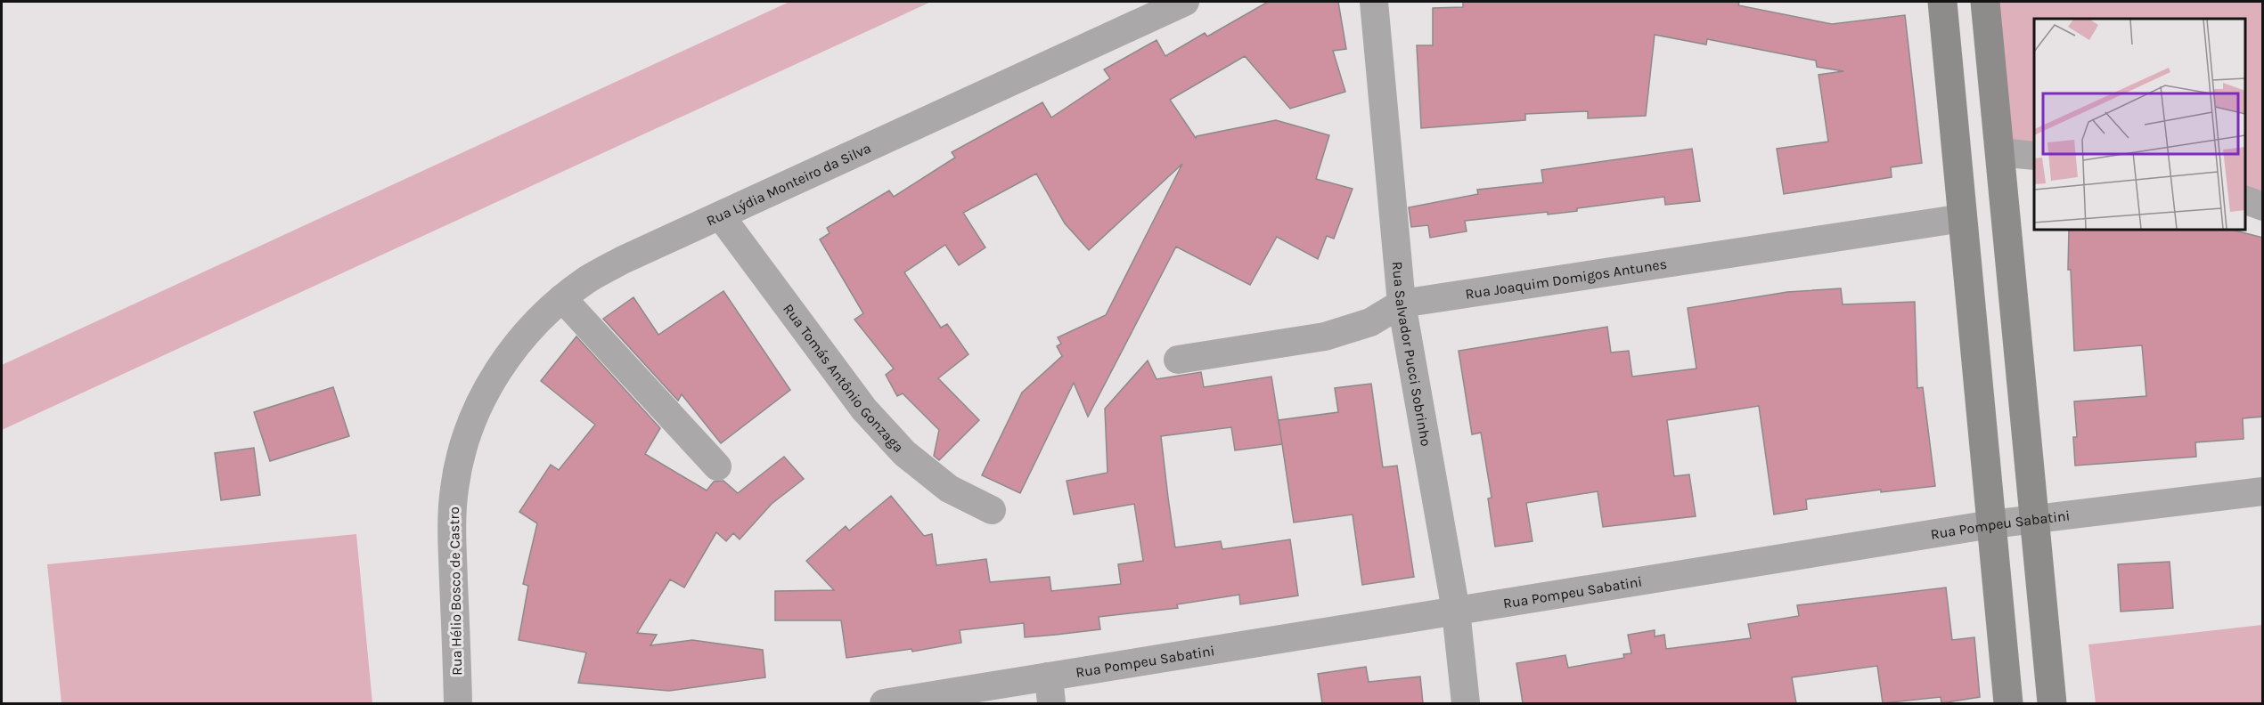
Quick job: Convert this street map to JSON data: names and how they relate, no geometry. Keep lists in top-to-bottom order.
{
  "streets": {
    "street": [
      "Rua Lýdia Monteiro da Silva",
      "Rua Joaquim Domigos Antunes",
      "Rua Salvador Pucci Sobrinho",
      "Rua Tomás Antônio Gonzaga",
      "Rua Pompeu Sabatini",
      "Rua Hélio Bosco de Castro"
    ]
  },
  "crossings": [
    ["Rua Lýdia Monteiro da Silva", "Rua Tomás Antônio Gonzaga"],
    ["Rua Lýdia Monteiro da Silva", "Rua Hélio Bosco de Castro"],
    ["Rua Joaquim Domigos Antunes", "Rua Salvador Pucci Sobrinho"],
    ["Rua Salvador Pucci Sobrinho", "Rua Pompeu Sabatini"]
  ]
}
